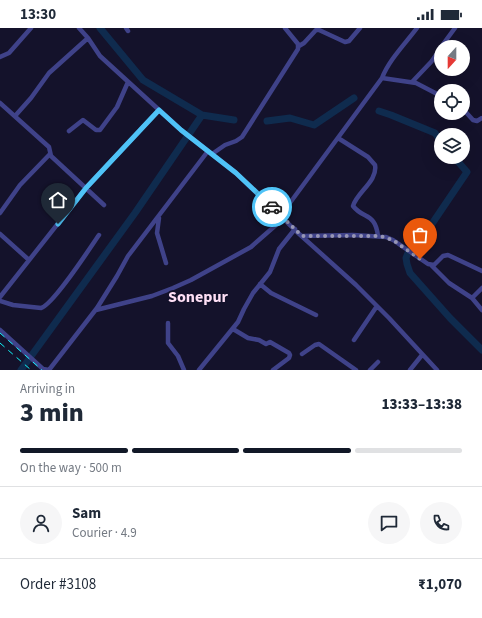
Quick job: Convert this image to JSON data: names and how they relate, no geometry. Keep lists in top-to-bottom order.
{
  "districts": ["Sonepur"],
  "north": "bottom",
  "page": {
    "status": "13:30",
    "heading": ["3 min", "Arriving in", "13:33–13:38"],
    "panel": [
      "Sam",
      "Courier · 4.9",
      "Order #3108",
      "₹1,070"
    ],
    "bar": "On the way · 500 m"
  }
}
